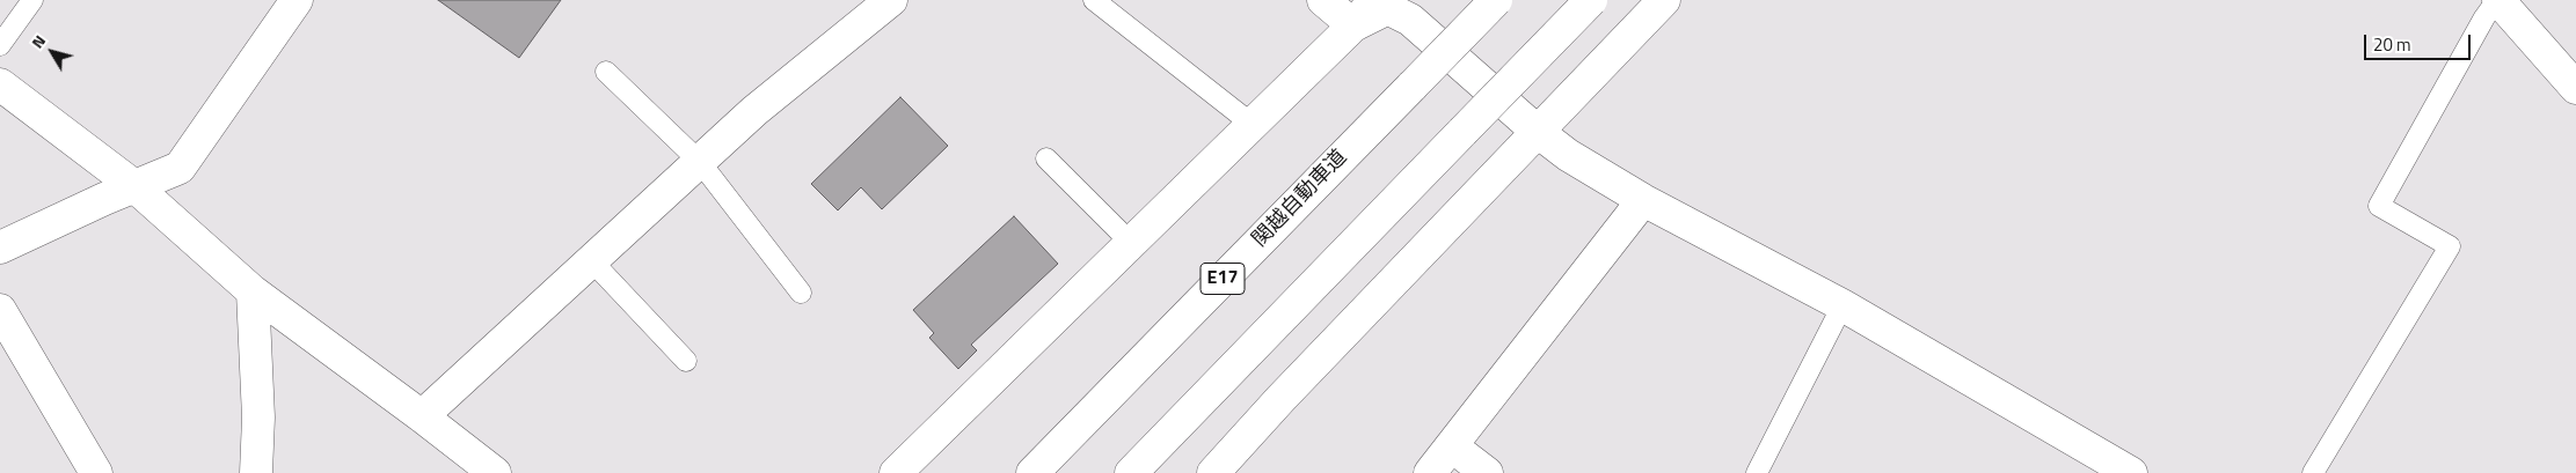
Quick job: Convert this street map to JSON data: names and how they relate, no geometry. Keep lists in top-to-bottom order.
{
  "streets": {
    "main road": ["関越自動車道", "E17"]
  },
  "scale_bar": "20 m",
  "north": "top left"
}
